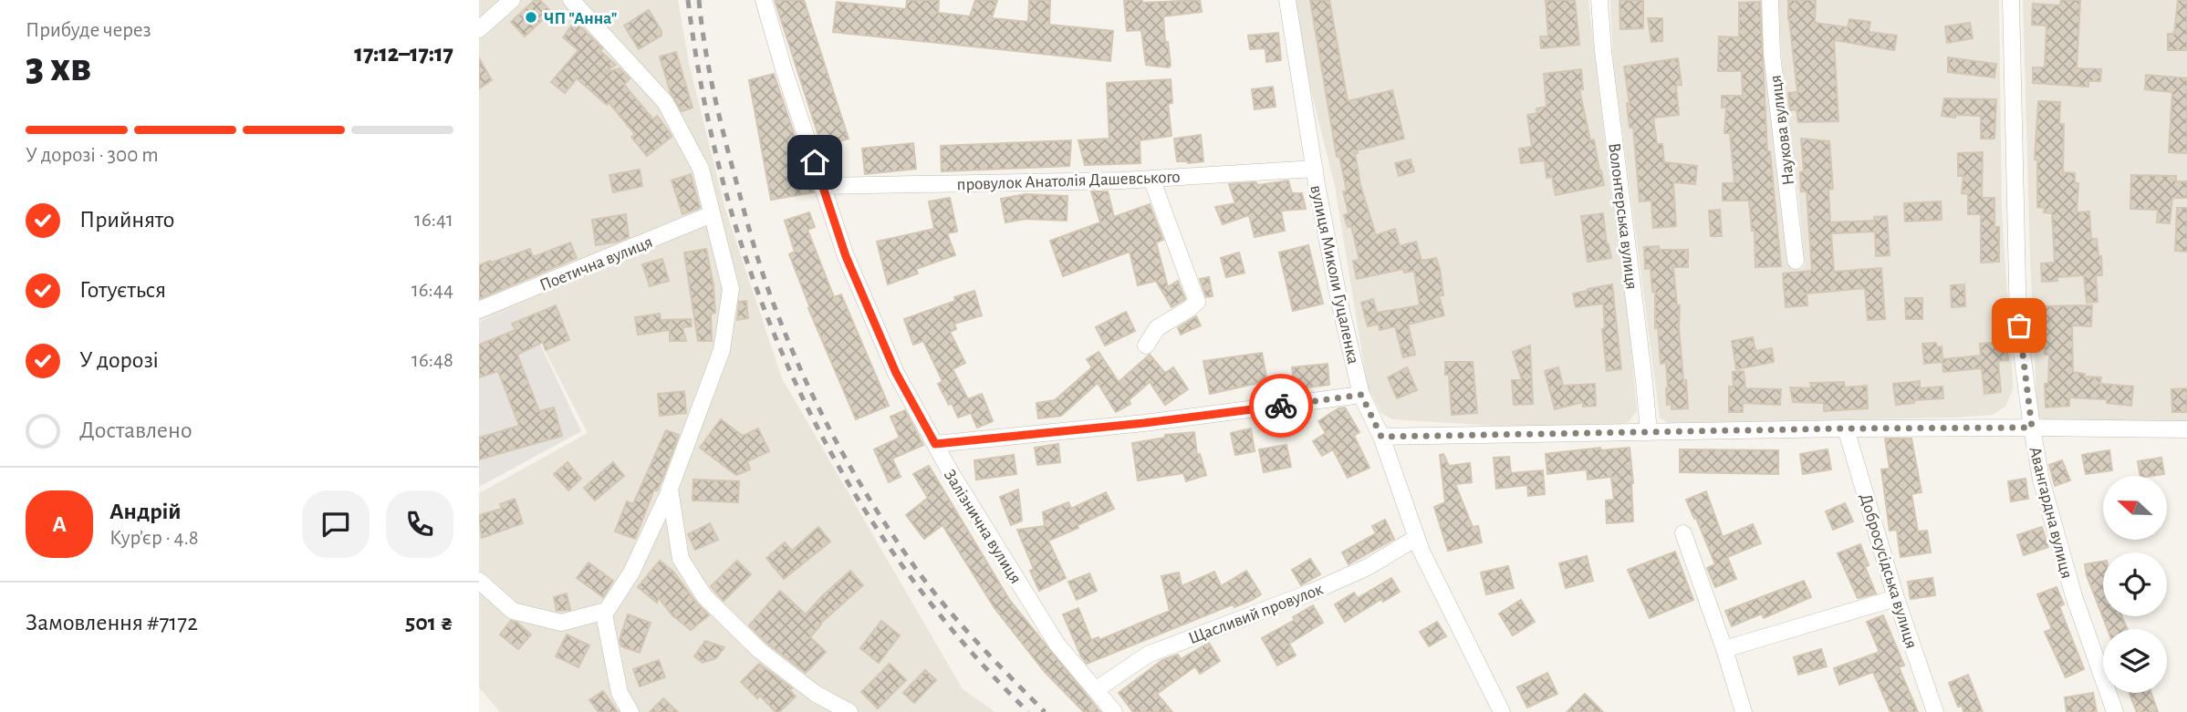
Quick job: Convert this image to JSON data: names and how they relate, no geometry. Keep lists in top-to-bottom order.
{
  "streets": {
    "street": [
      "Наукова вулиця",
      "провулок Анатолія Дашевського",
      "Волонтерська вулиця",
      "Поетична вулиця",
      "вулиця Миколи Гуцаленка",
      "Авангардна вулиця",
      "Залізнична вулиця",
      "Добросусідська вулиця",
      "Щасливий провулок"
    ]
  },
  "crossings": [
    ["провулок Анатолія Дашевського", "вулиця Миколи Гуцаленка"],
    ["провулок Анатолія Дашевського", "Залізнична вулиця"],
    ["вулиця Миколи Гуцаленка", "Щасливий провулок"],
    ["Залізнична вулиця", "Щасливий провулок"]
  ],
  "places": ["ЧП \"Анна\""],
  "north": "left",
  "page": {
    "heading": ["3 хв", "Прибуде через", "17:12–17:17"],
    "panel": [
      "Андрій",
      "Кур’єр · 4.8",
      "Замовлення #7172",
      "501 ₴"
    ],
    "bar": "У дорозі · 300 m",
    "list": [
      ["Прийнято", "16:41"],
      ["Готується", "16:44"],
      ["У дорозі", "16:48"],
      "Доставлено"
    ],
    "round": "А"
  }
}
